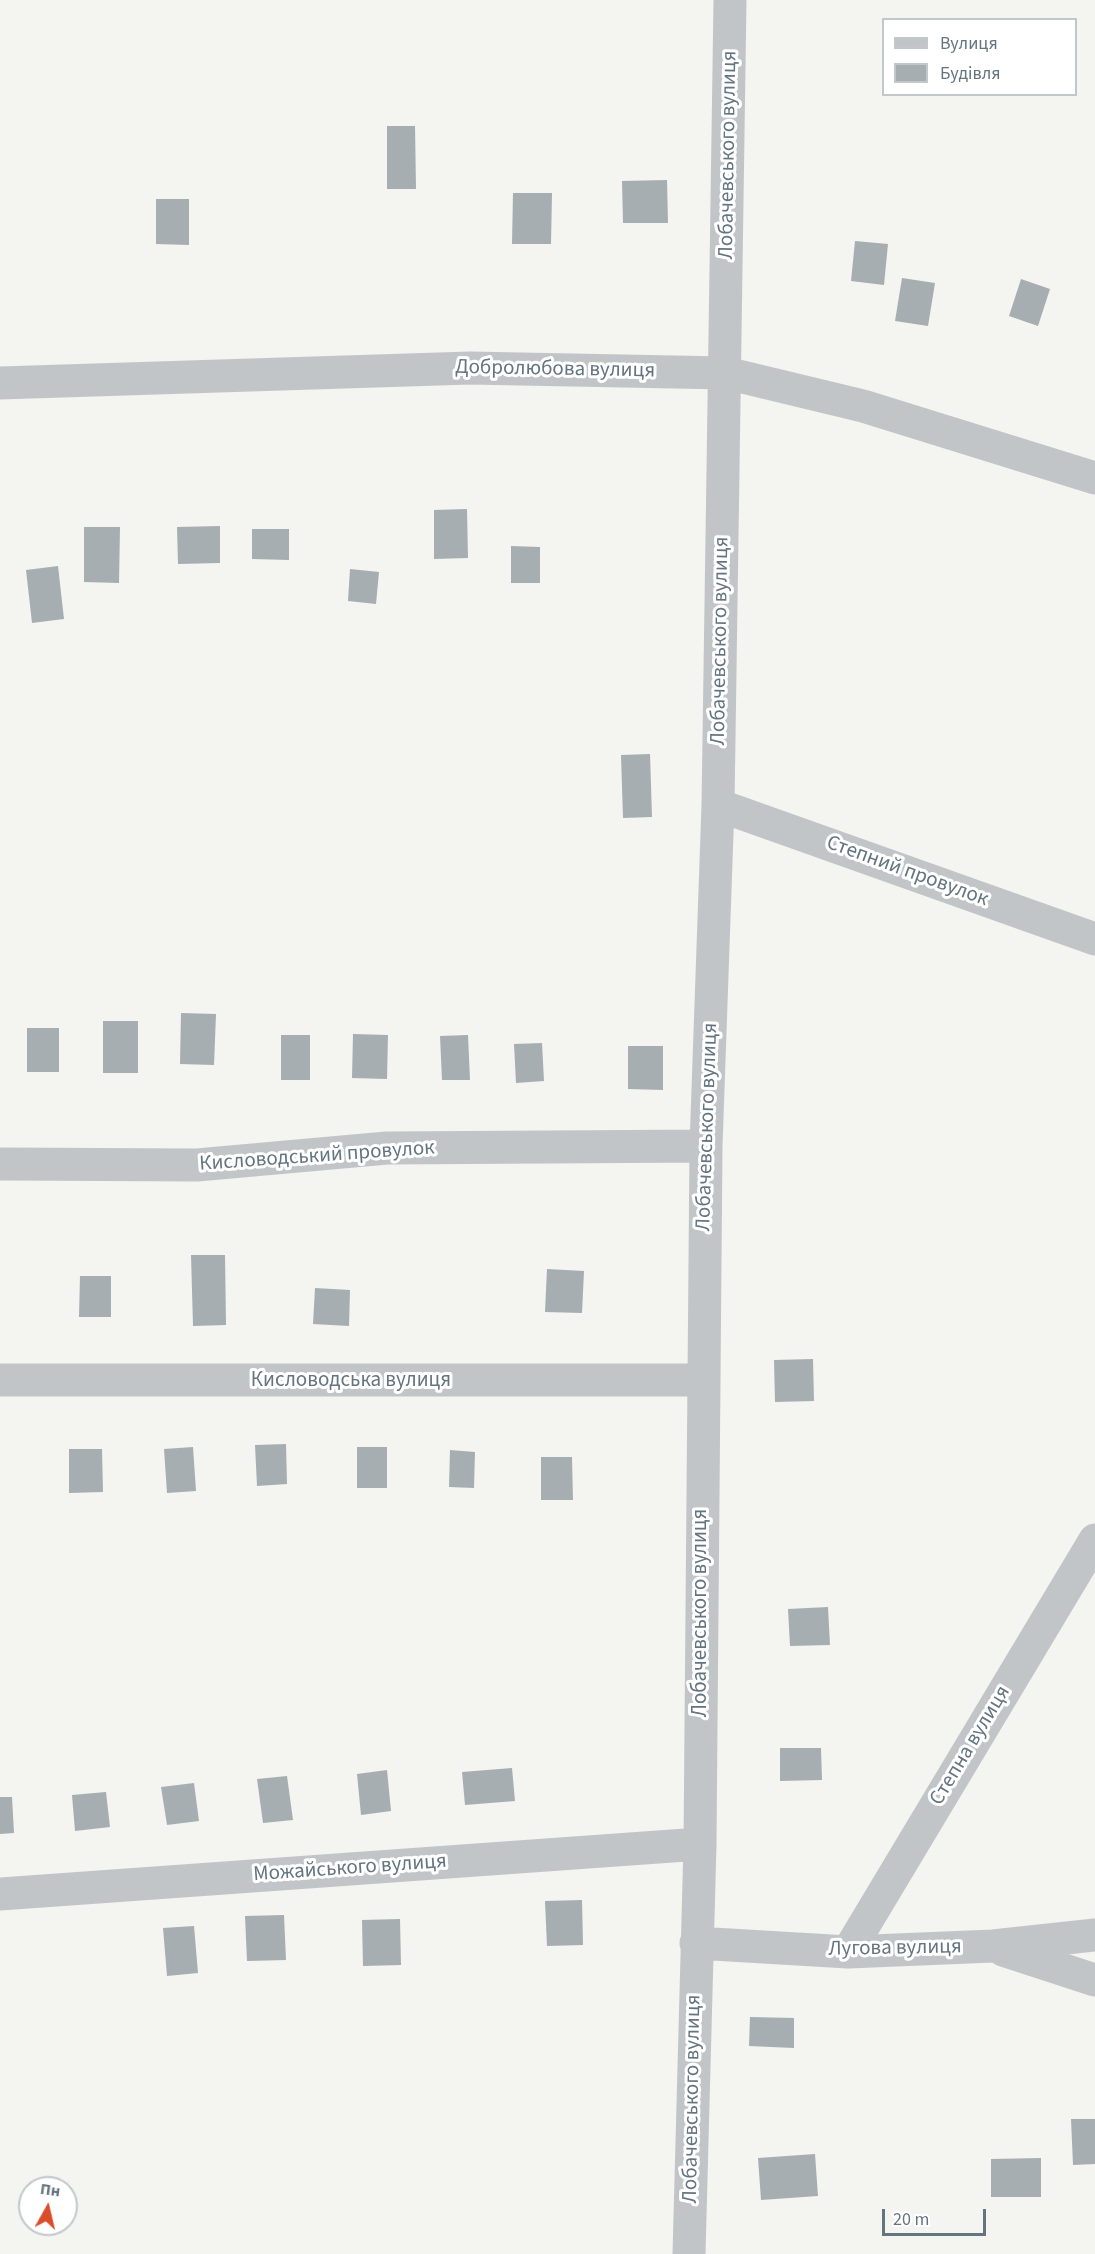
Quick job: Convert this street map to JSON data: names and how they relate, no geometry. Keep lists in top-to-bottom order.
{
  "streets": {
    "street": [
      "Лобачевського вулиця",
      "Добролюбова вулиця",
      "Степний провулок",
      "Кисловодський провулок",
      "Кисловодська вулиця",
      "Степна вулиця",
      "Можайського вулиця",
      "Лугова вулиця"
    ]
  },
  "crossings": [
    ["Лобачевського вулиця", "Добролюбова вулиця"],
    ["Лобачевського вулиця", "Степний провулок"],
    ["Лобачевського вулиця", "Кисловодський провулок"],
    ["Лобачевського вулиця", "Кисловодська вулиця"],
    ["Лобачевського вулиця", "Можайського вулиця"],
    ["Лобачевського вулиця", "Лугова вулиця"],
    ["Степна вулиця", "Лугова вулиця"]
  ],
  "legend": ["Вулиця", "Будівля"],
  "scale_bar": "20 m",
  "north": "top"
}
